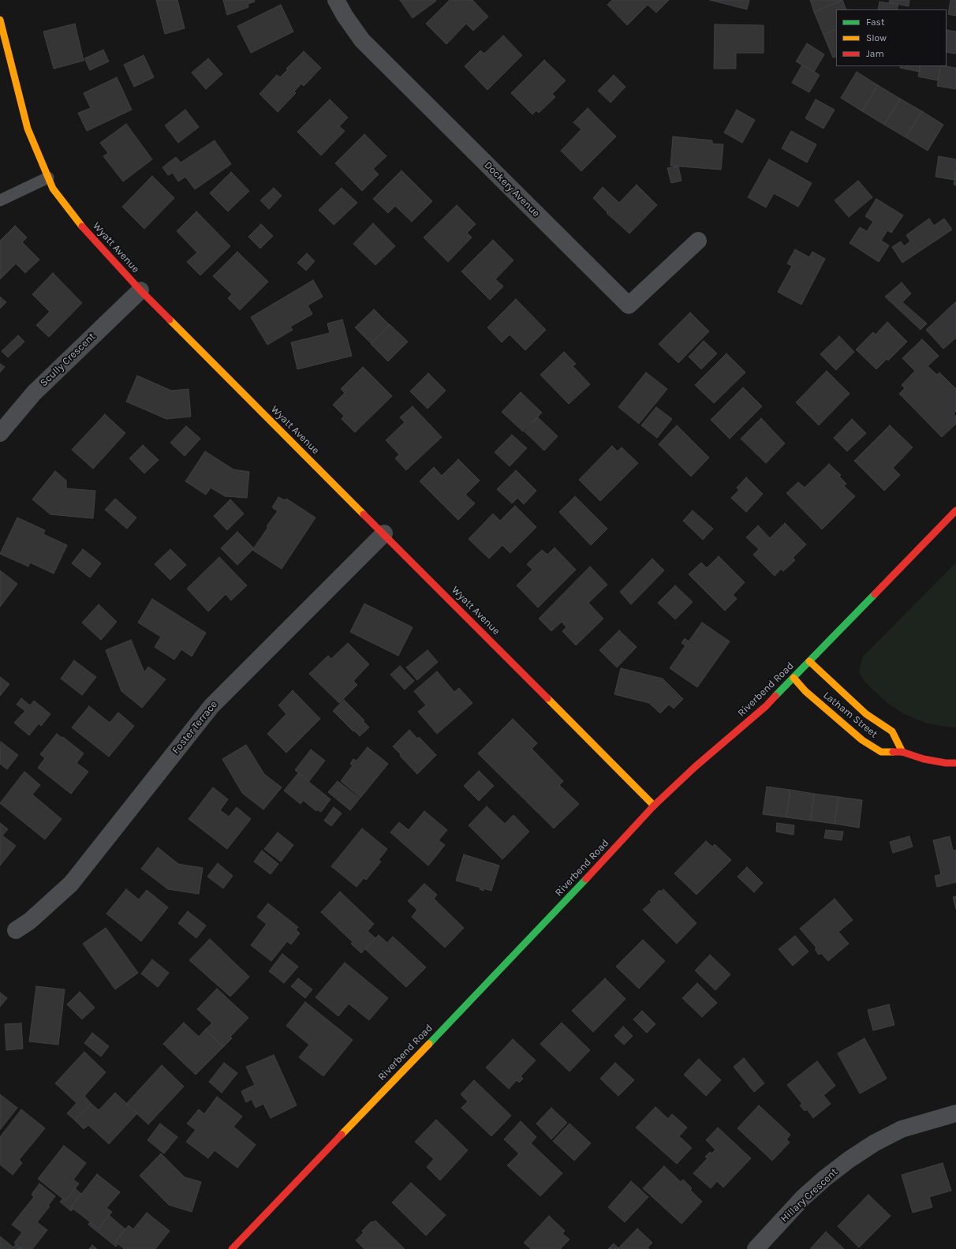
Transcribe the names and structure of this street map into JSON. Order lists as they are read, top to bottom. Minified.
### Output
{"streets":{"main road":["Wyatt Avenue","Riverbend Road","Latham Street"],"street":["Dockery Avenue","Scully Crescent","Foster Terrace","Hillary Crescent"]},"crossings":[["Wyatt Avenue","Scully Crescent"],["Wyatt Avenue","Riverbend Road"],["Wyatt Avenue","Foster Terrace"],["Riverbend Road","Latham Street"]],"legend":["Fast","Slow","Jam"]}
